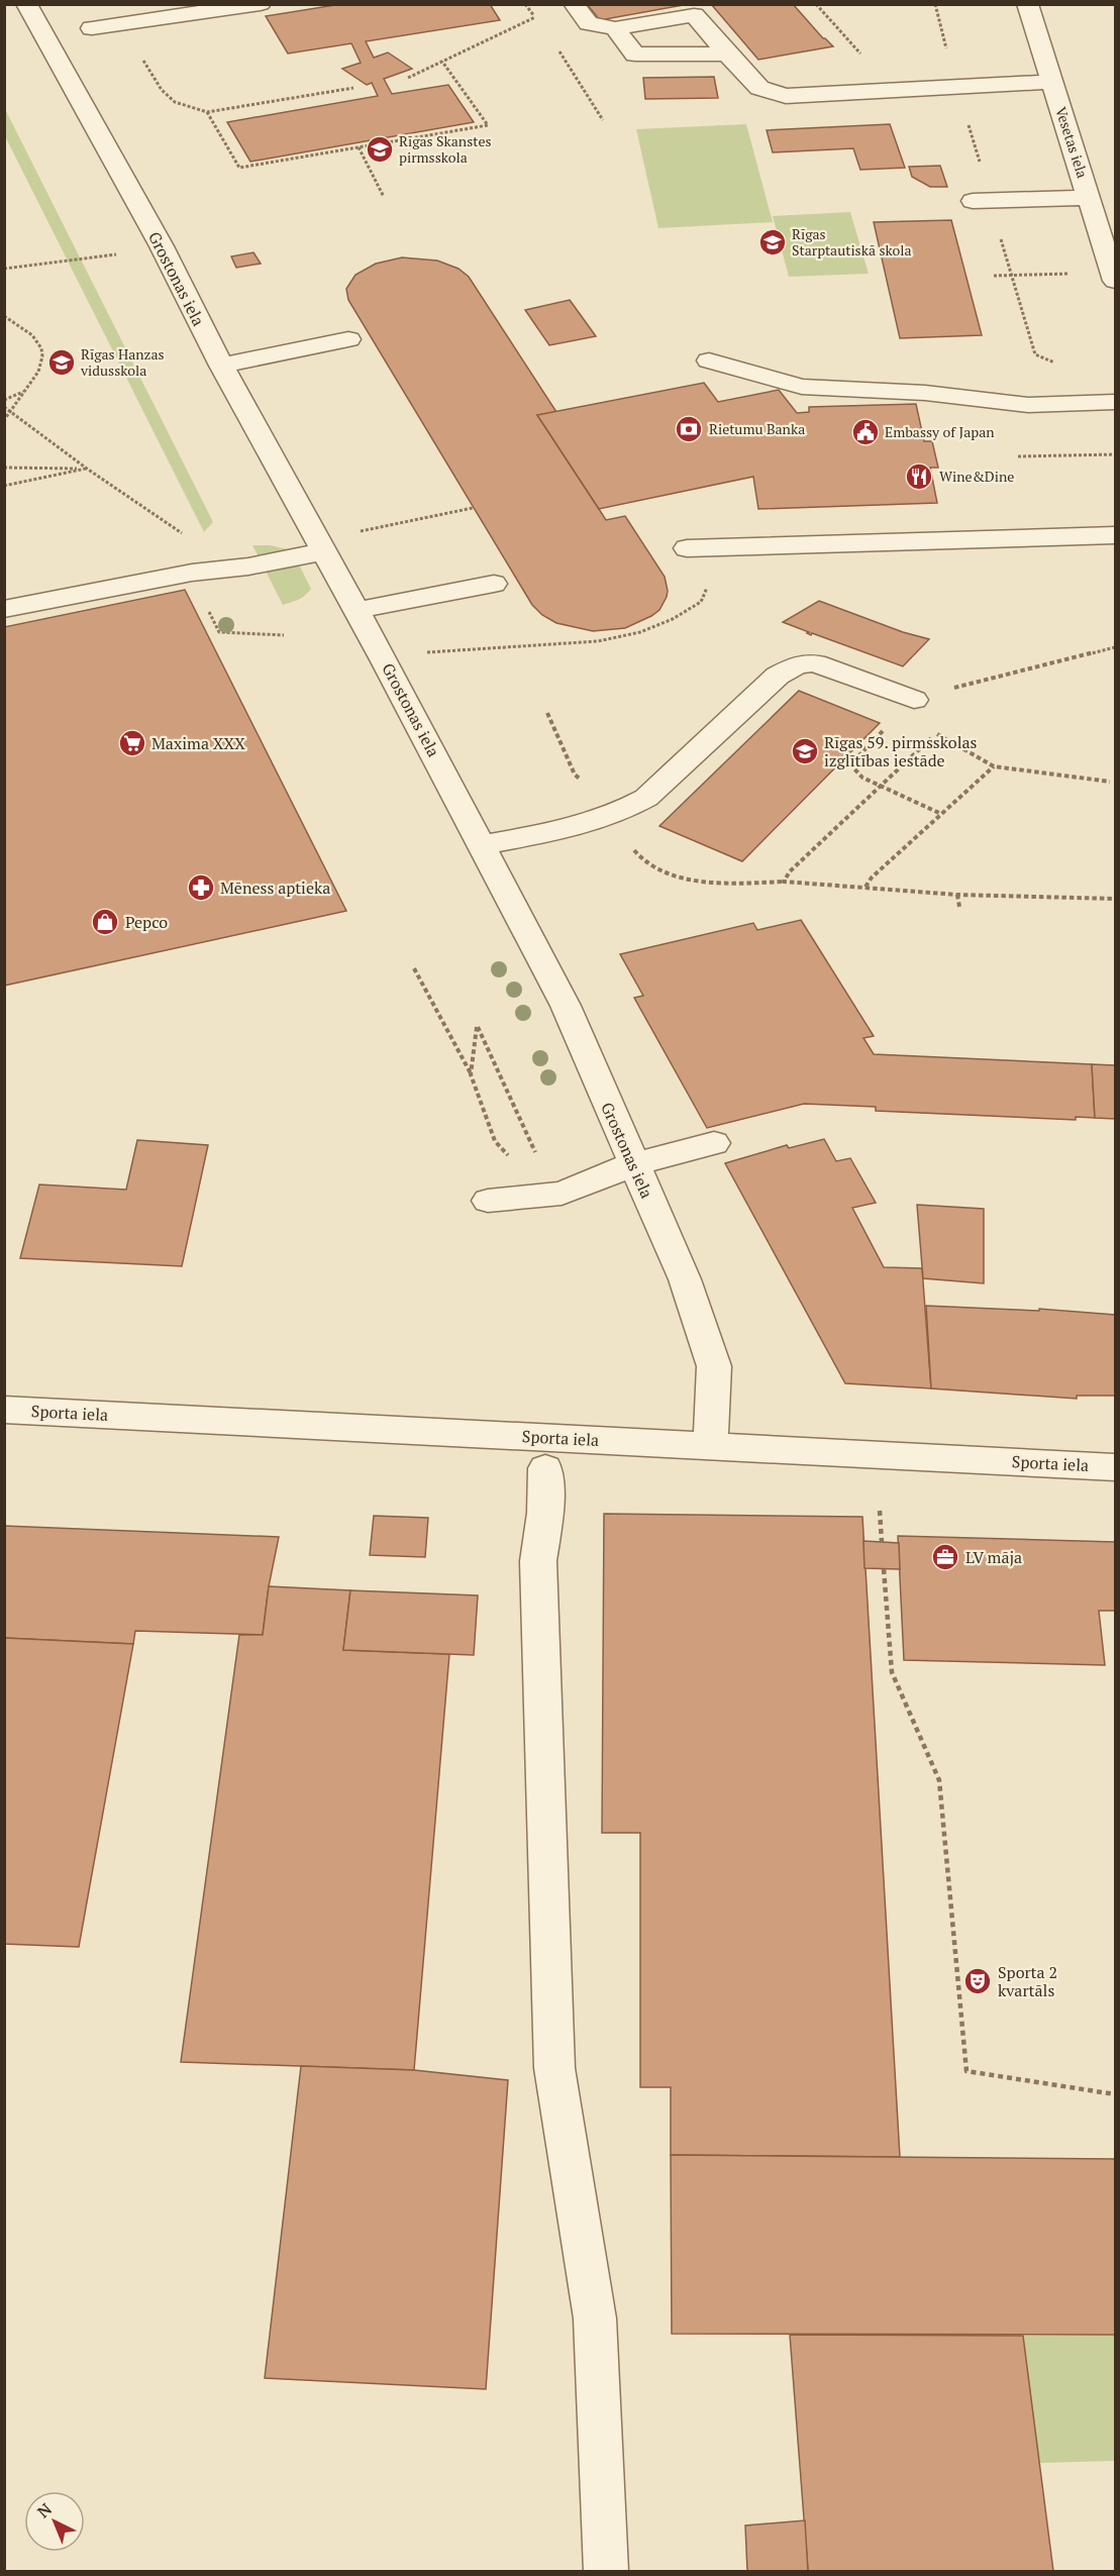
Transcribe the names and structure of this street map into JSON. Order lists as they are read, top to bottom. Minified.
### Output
{"streets":{"street":["Vesetas iela","Grostonas iela","Sporta iela"]},"crossings":[["Grostonas iela","Sporta iela"]],"places":{"school or university":["Rīgas Skanstes pirmsskola","Rīgas Starptautiskā skola","Rīgas Hanzas vidusskola","Rīgas 59. pirmsskolas izglītības iestāde"],"bank":["Rietumu Banka"],"public building":["Embassy of Japan"],"restaurant":["Wine&Dine"],"supermarket":["Maxima XXX"],"pharmacy":["Mēness aptieka"],"shop":["Pepco"],"office":["LV māja"],"theatre":["Sporta 2 kvartāls"]},"north":"top left"}
